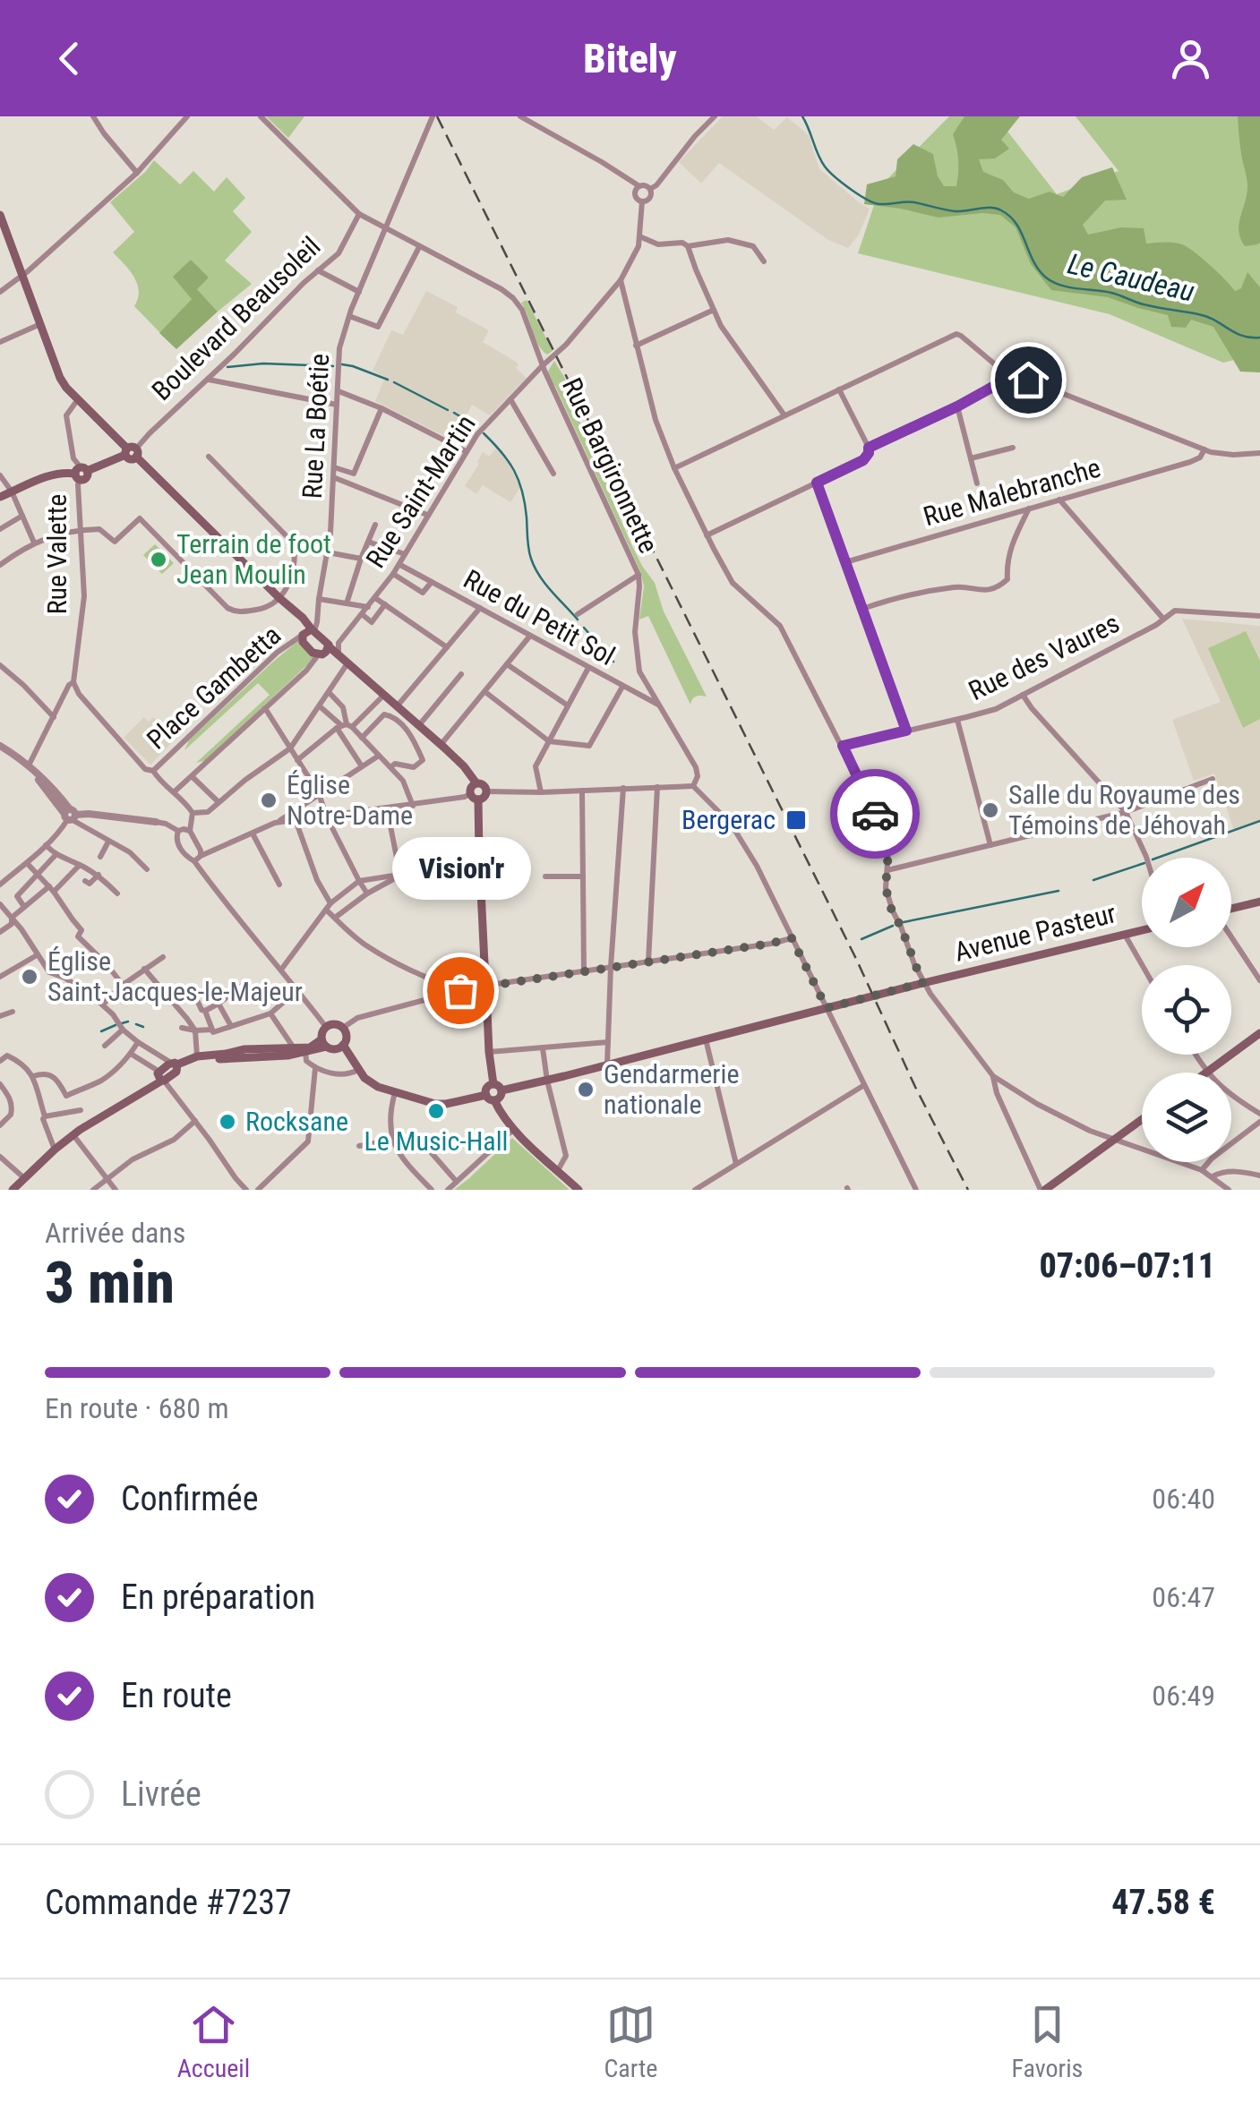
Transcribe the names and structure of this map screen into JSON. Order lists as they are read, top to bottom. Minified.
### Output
{"streets":{"main road":["Boulevard Beausoleil","Avenue Pasteur"],"street":["Rue La Boétie","Rue Bargironnette","Rue Saint-Martin","Rue Malebranche","Rue Valette","Rue du Petit Sol","Rue des Vaures","Place Gambetta"]},"crossings":[["Boulevard Beausoleil","Rue Bargironnette"],["Boulevard Beausoleil","Rue Valette"],["Rue La Boétie","Rue Bargironnette"],["Rue Bargironnette","Rue Saint-Martin"],["Rue Bargironnette","Rue du Petit Sol"],["Rue Saint-Martin","Rue du Petit Sol"],["Rue Saint-Martin","Place Gambetta"]],"water":["Le Caudeau"],"places":{"other":["Terrain de foot Jean Moulin","Église Notre-Dame","Salle du Royaume des Témoins de Jéhovah","Église Saint-Jacques-le-Majeur","Vision'r","Gendarmerie nationale","Le Music-Hall","Rocksane"],"transit":["Bergerac"]},"north":"top right","page":{"header":"Bitely","bubble":"Vision'r","heading":["3 min","Arrivée dans","07:06–07:11"],"panel":["Commande #7237","47.58 €"],"bar":"En route · 680 m","list":[["Confirmée","06:40"],["En préparation","06:47"],["En route","06:49"],"Livrée"],"tabs":["Accueil","Carte","Favoris"]}}
